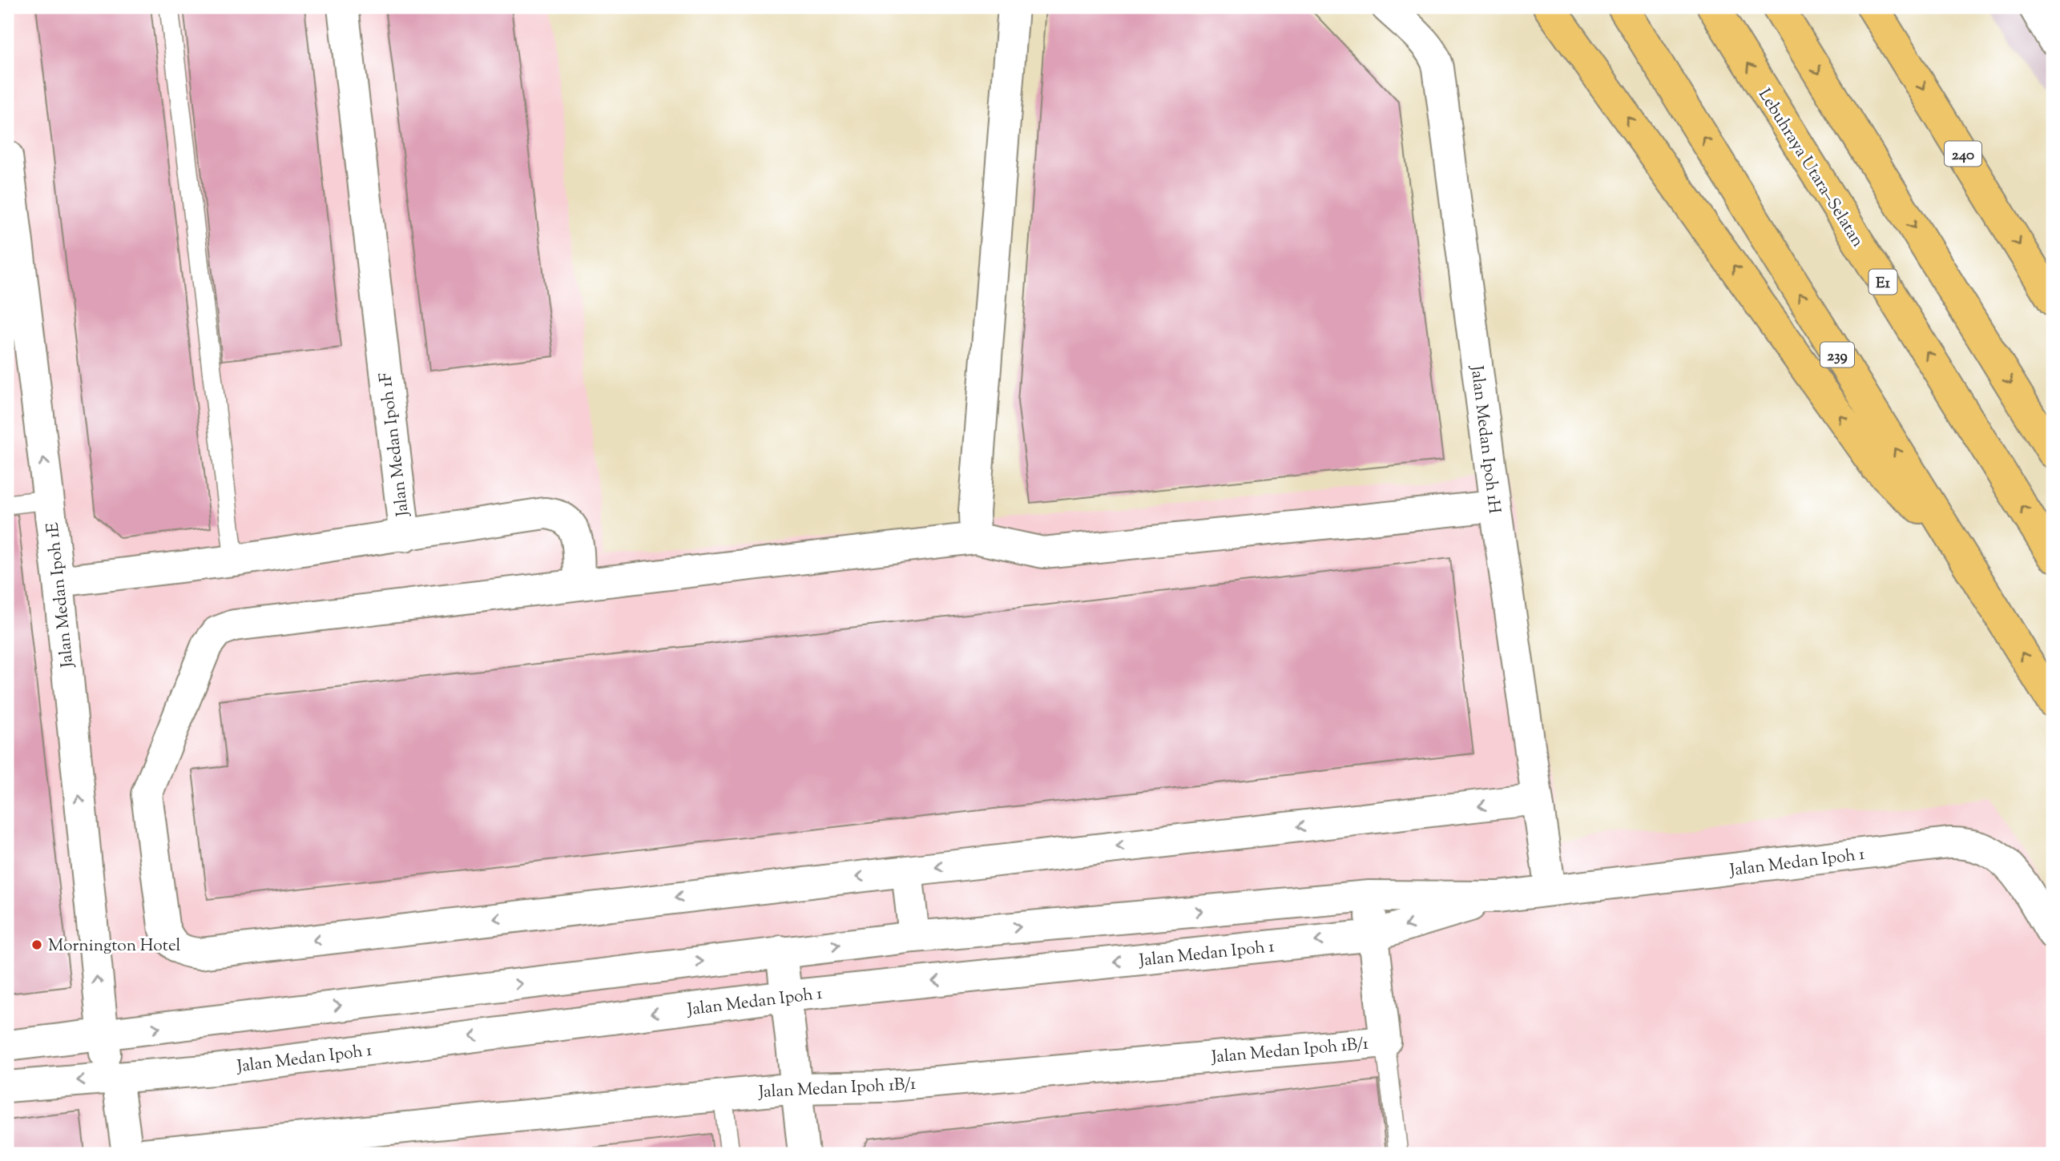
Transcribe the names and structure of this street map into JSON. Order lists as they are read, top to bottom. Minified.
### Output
{"streets":{"main road":["240","Lebuhraya Utara–Selatan","E1","239"],"street":["Jalan Medan Ipoh 1H","Jalan Medan Ipoh 1F","Jalan Medan Ipoh 1E","Jalan Medan Ipoh 1","Jalan Medan Ipoh 1B/1"]},"crossings":[["Jalan Medan Ipoh 1H","Jalan Medan Ipoh 1"],["Jalan Medan Ipoh 1F","Jalan Medan Ipoh 1E"],["Jalan Medan Ipoh 1E","Jalan Medan Ipoh 1"],["Jalan Medan Ipoh 1","Jalan Medan Ipoh 1B/1"]],"one_way":["Jalan Medan Ipoh 1E"],"places":["Mornington Hotel"]}
